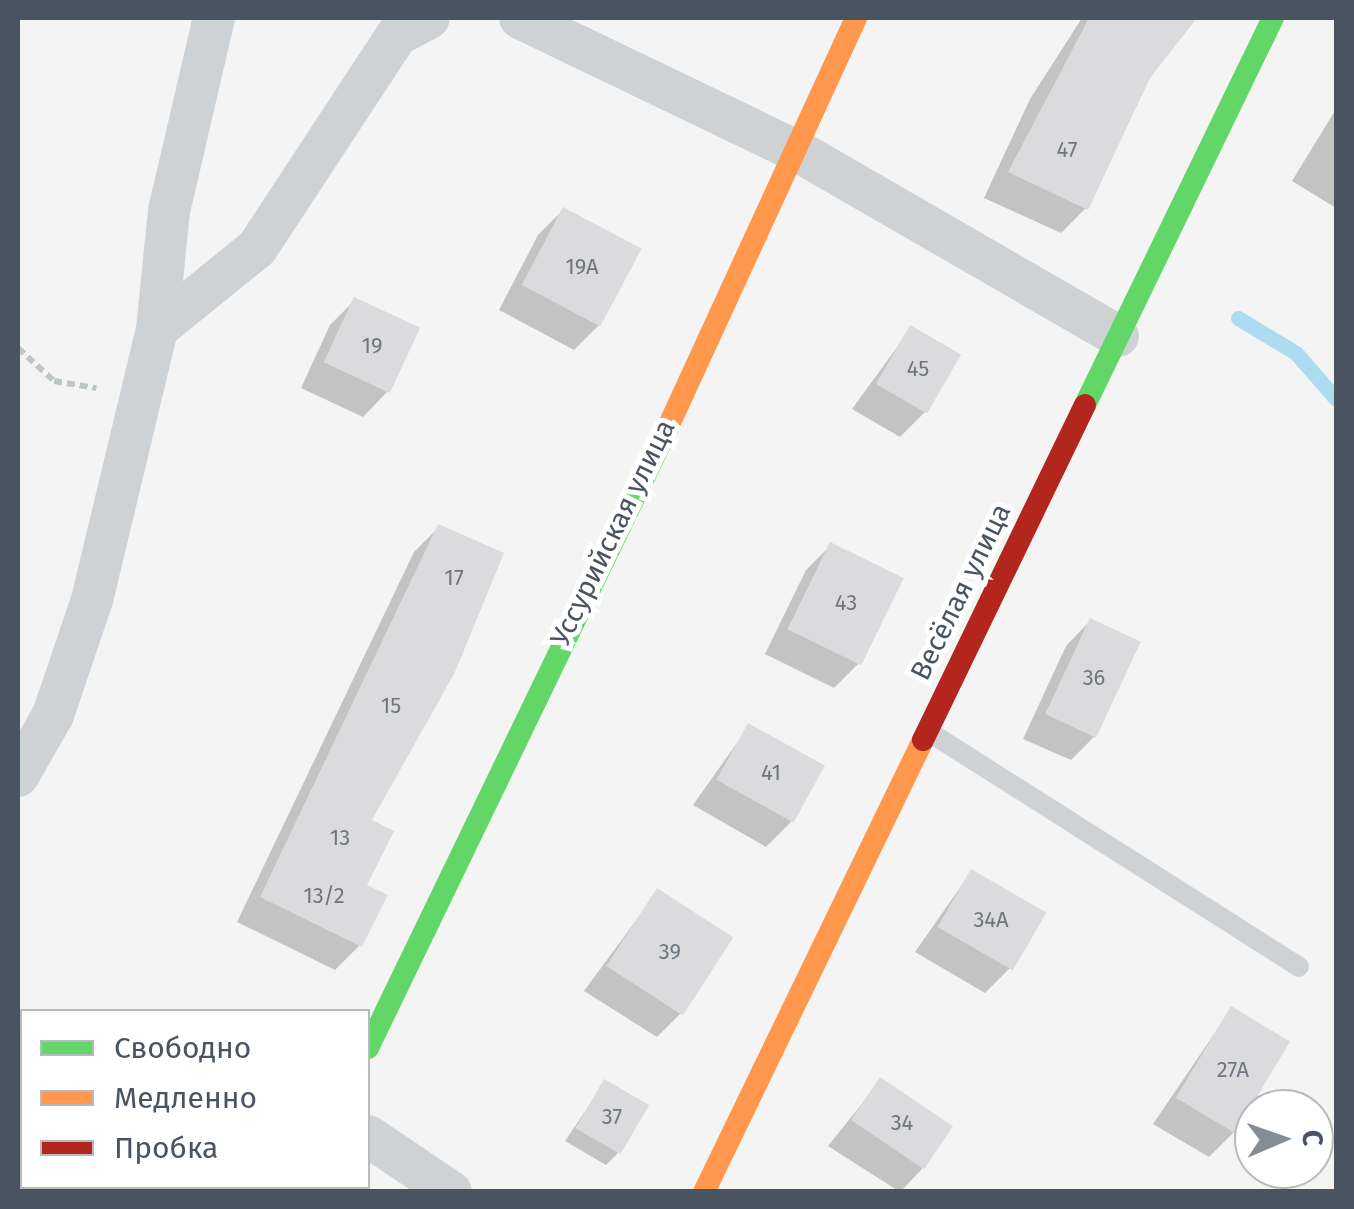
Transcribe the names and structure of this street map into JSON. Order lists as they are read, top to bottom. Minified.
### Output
{"streets":{"street":["Уссурийская улица","Весёлая улица"]},"house_numbers":["47","19А","19","45","17","43","36","15","41","13","13/2","34А","39","27А","37","34"],"legend":["Свободно","Медленно","Пробка"],"north":"right"}
